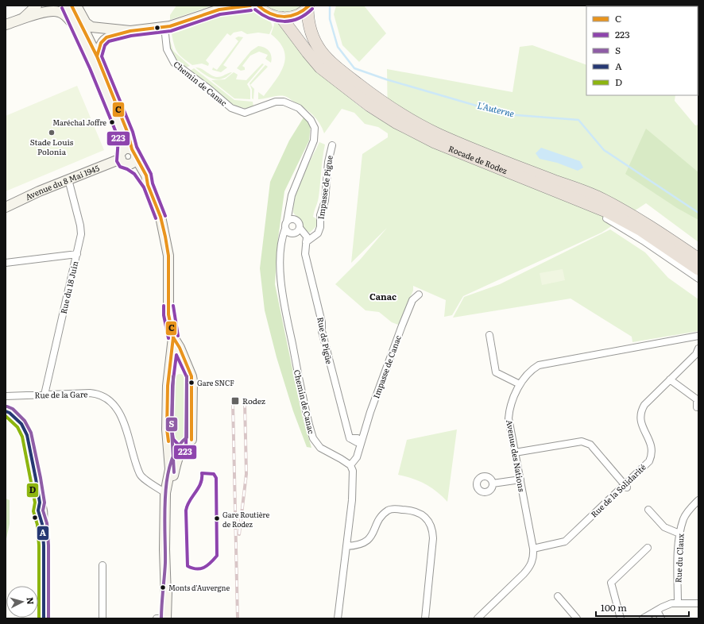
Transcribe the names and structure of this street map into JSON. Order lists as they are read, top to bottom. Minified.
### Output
{"streets":{"highway":["Rocade de Rodez"],"main road":["Avenue du 8 Mai 1945"],"street":["Chemin de Canac","Impasse de Pigue","Rue du 18 Juin","Rue de Pigüe","Impasse de Canac","Rue de la Gare","Avenue des Nations","Rue de la Solidarité","Rue du Claux"]},"crossings":[["Avenue du 8 Mai 1945","Rue du 18 Juin"],["Impasse de Pigue","Rue de Pigüe"],["Rue du 18 Juin","Rue de la Gare"],["Rue de Pigüe","Impasse de Canac"],["Avenue des Nations","Rue de la Solidarité"]],"districts":["Canac"],"water":["L'Auterne"],"places":{"other":["Maréchal Joffre","Stade Louis Polonia","Gare SNCF","Gare Routière de Rodez","Monts d'Auvergne"],"transit":["Rodez"]},"lines":["transit line C","transit line 223","transit line S","transit line A","transit line D"],"legend":["C","223","S","A","D"],"scale_bar":"100 m","north":"right"}
